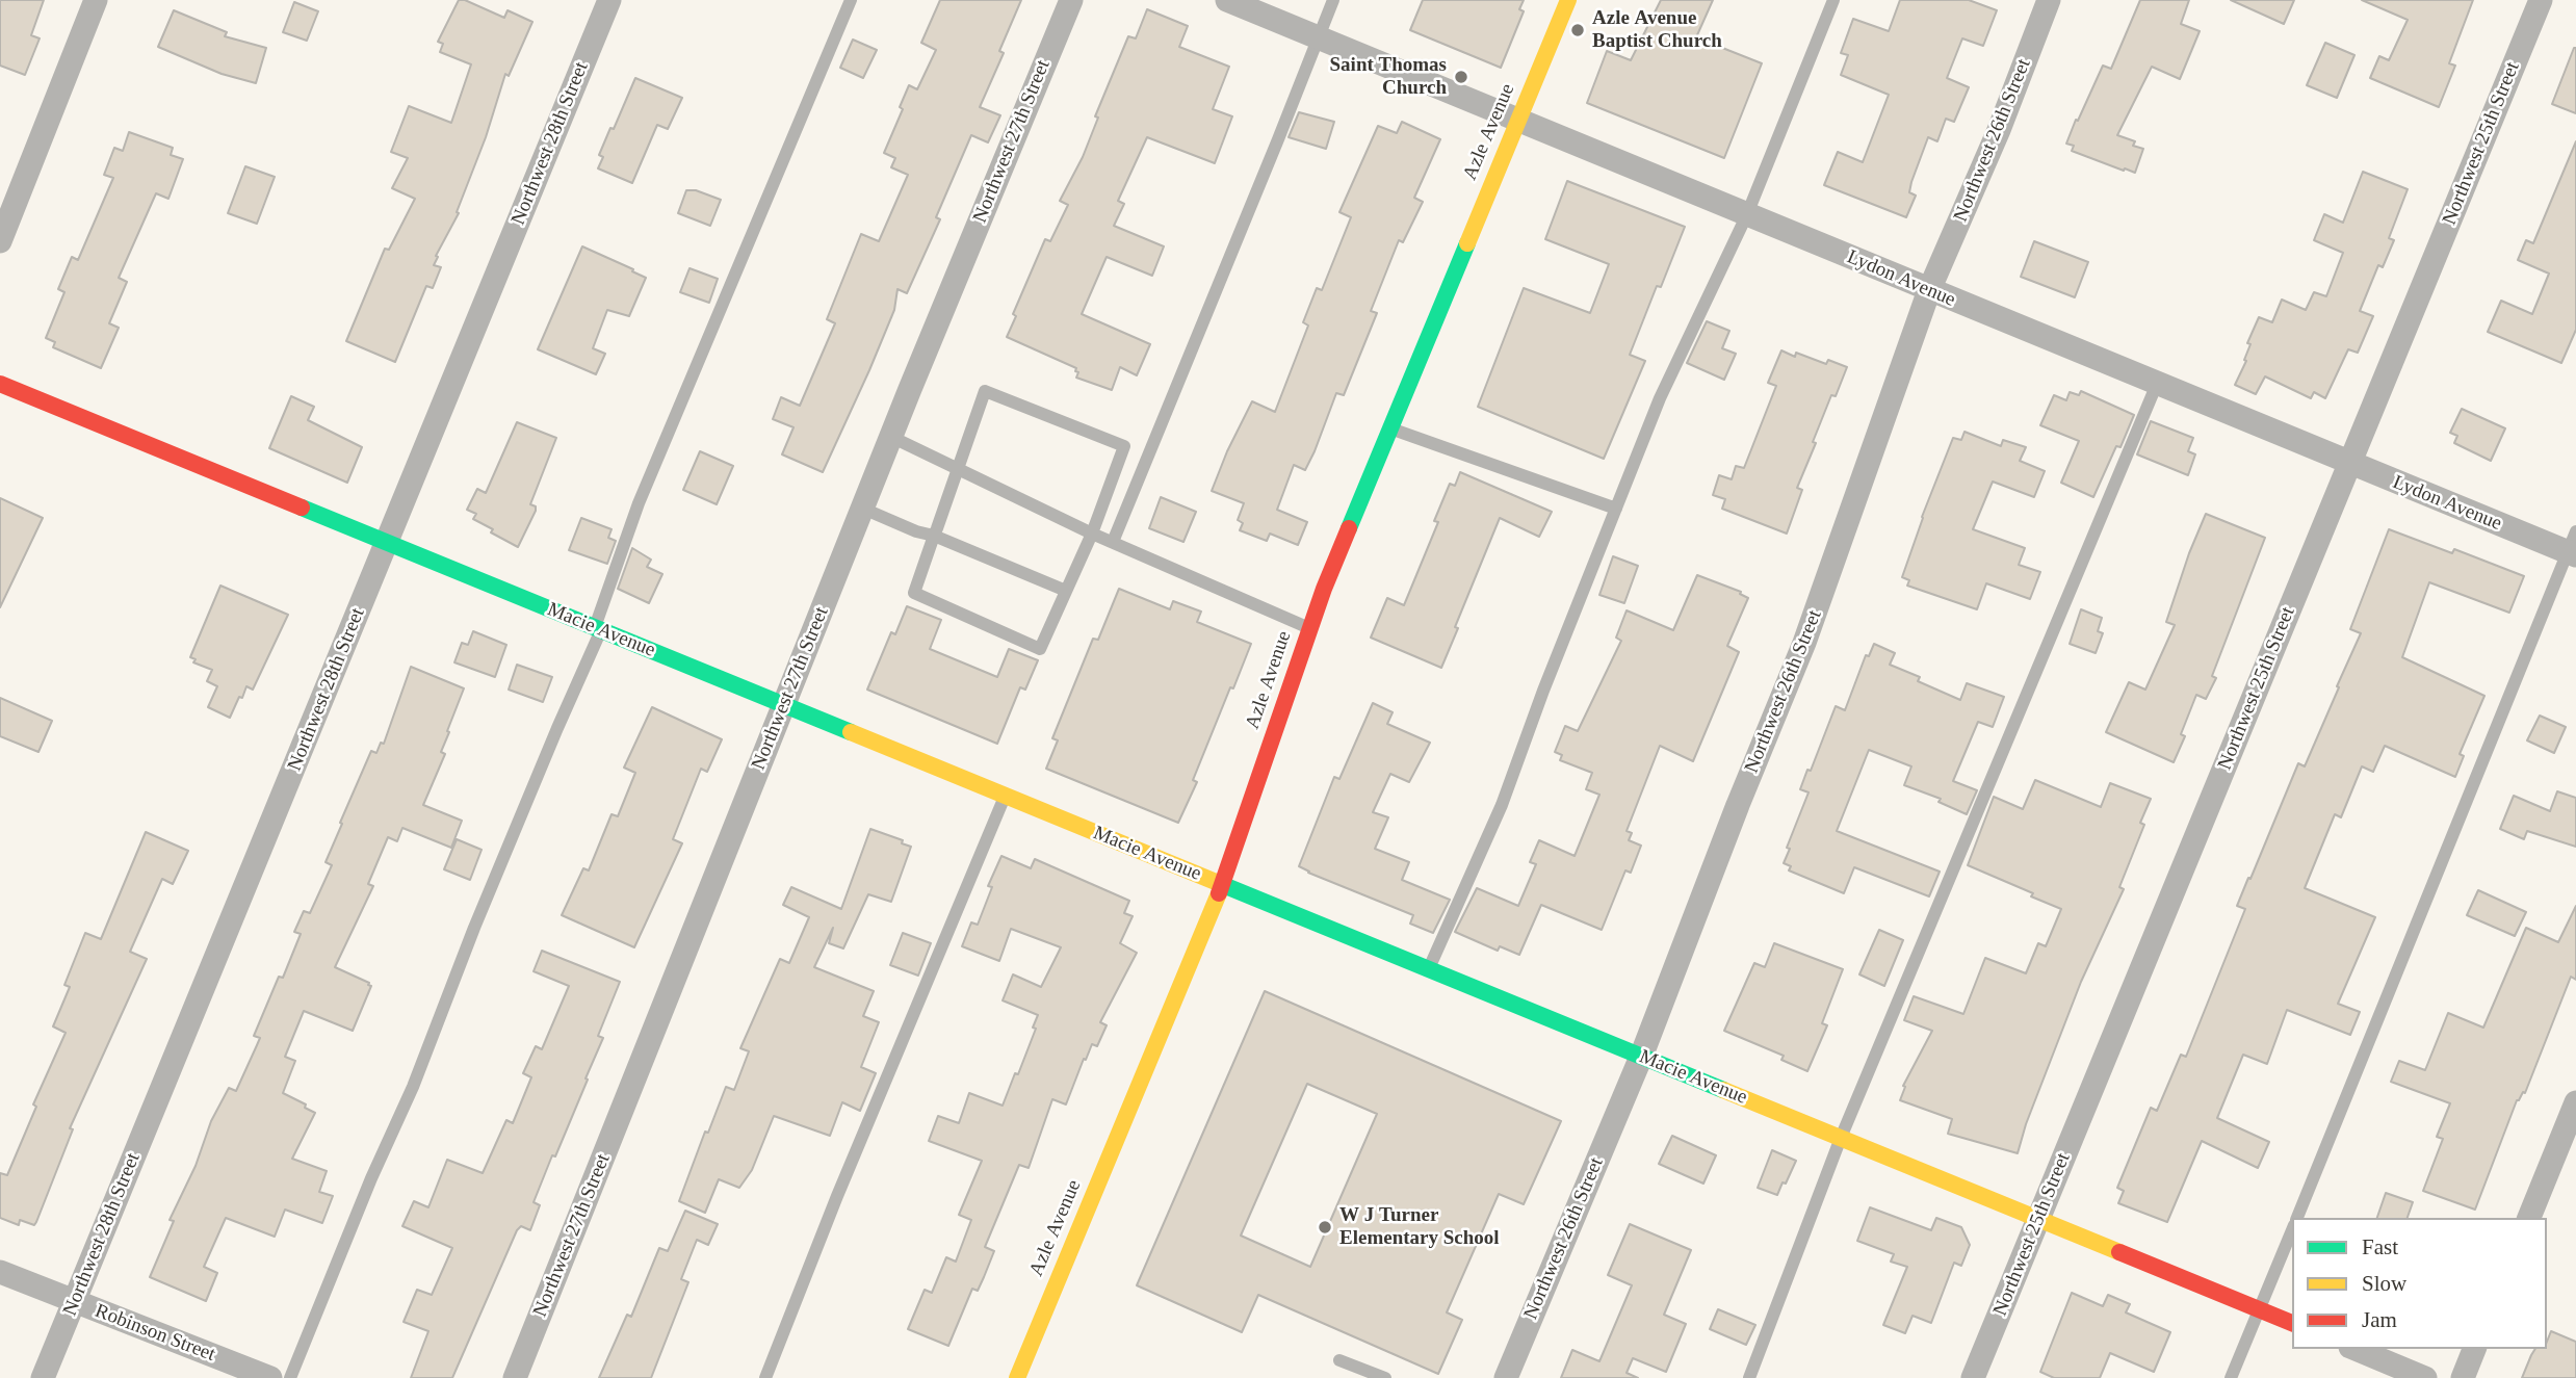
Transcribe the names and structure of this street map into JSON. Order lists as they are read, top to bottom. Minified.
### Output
{"streets":{"street":["Azle Avenue","Northwest 26th Street","Northwest 27th Street","Northwest 28th Street","Northwest 25th Street","Lydon Avenue","Macie Avenue","Robinson Street"]},"crossings":[["Azle Avenue","Lydon Avenue"],["Azle Avenue","Macie Avenue"],["Northwest 26th Street","Lydon Avenue"],["Northwest 26th Street","Macie Avenue"],["Northwest 27th Street","Macie Avenue"],["Northwest 28th Street","Macie Avenue"],["Northwest 28th Street","Robinson Street"],["Northwest 25th Street","Lydon Avenue"],["Northwest 25th Street","Macie Avenue"]],"places":["Azle Avenue Baptist Church","Saint Thomas Church","W J Turner Elementary School"],"legend":["Fast","Slow","Jam"]}
